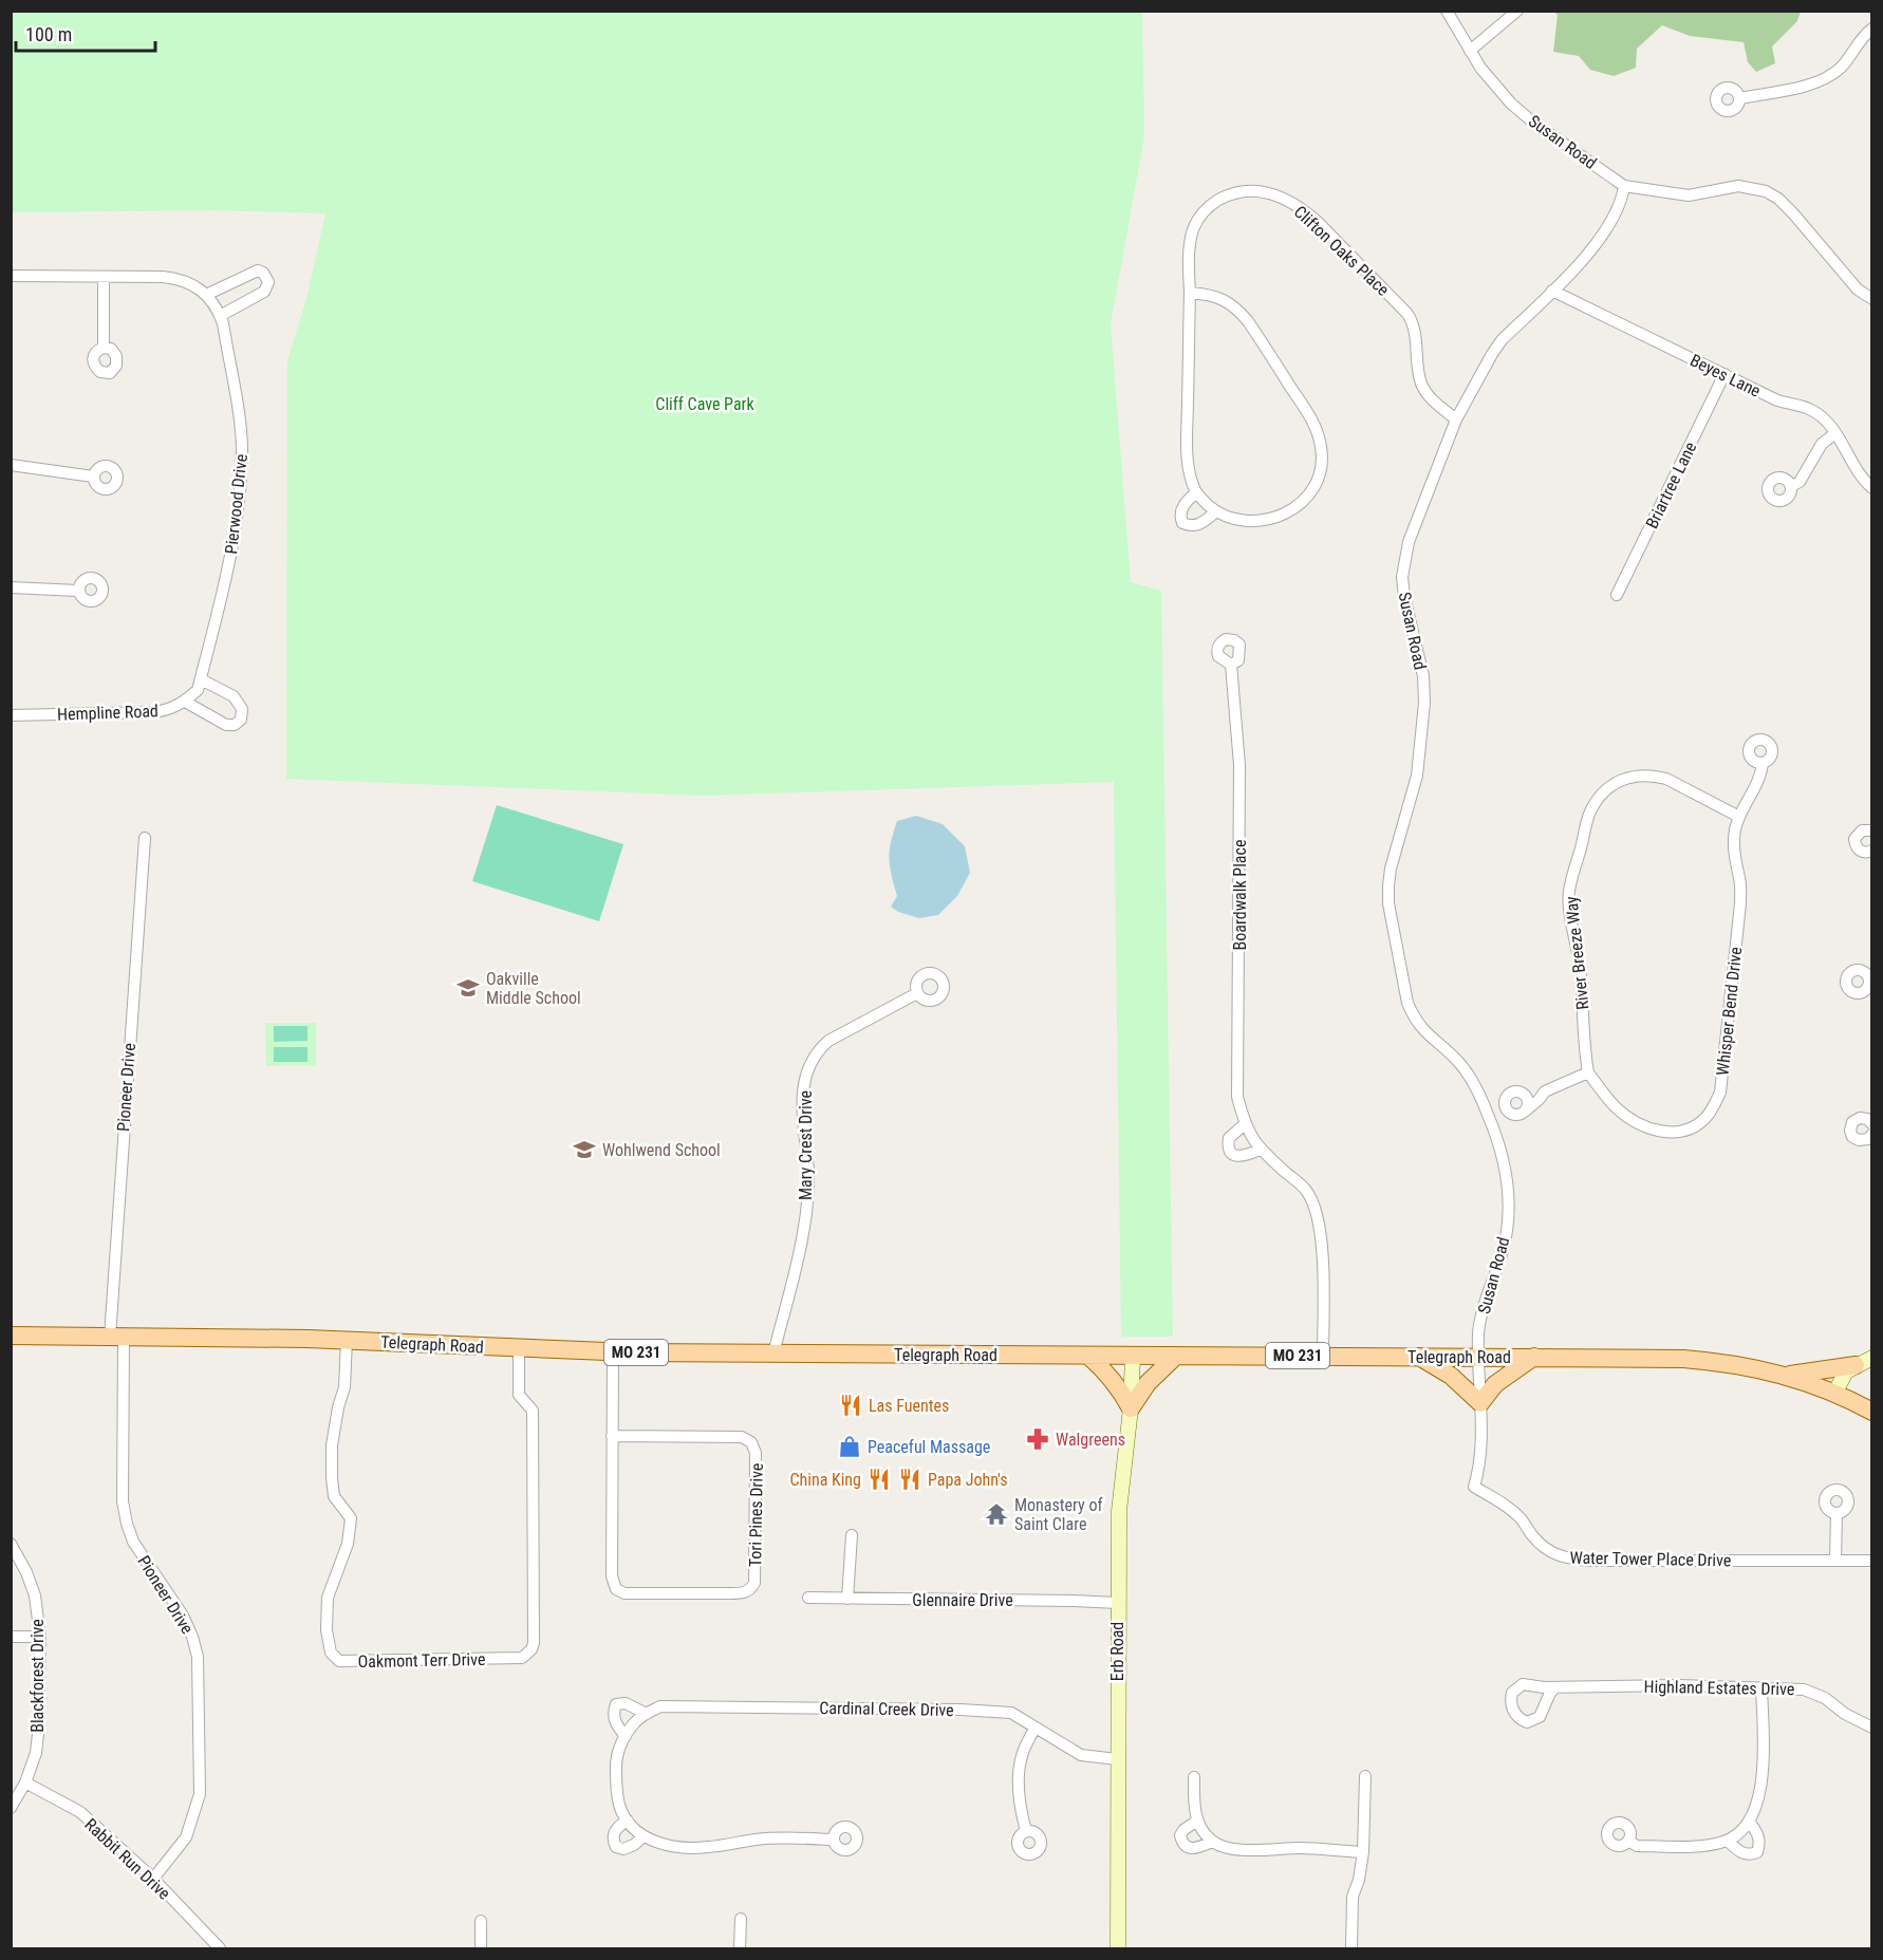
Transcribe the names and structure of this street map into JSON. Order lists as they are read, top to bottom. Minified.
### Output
{"streets":{"main road":["Telegraph Road","MO 231"],"street":["Susan Road","Clifton Oaks Place","Beyes Lane","Briartree Lane","Pierwood Drive","Hempline Road","Boardwalk Place","River Breeze Way","Whisper Bend Drive","Pioneer Drive","Mary Crest Drive","Tori Pines Drive","Water Tower Place Drive","Glennaire Drive","Erb Road","Oakmont Terr Drive","Blackforest Drive","Highland Estates Drive","Cardinal Creek Drive","Rabbit Run Drive"]},"crossings":[["Susan Road","Clifton Oaks Place"],["Susan Road","Beyes Lane"],["Susan Road","Telegraph Road"],["Susan Road","Water Tower Place Drive"],["Beyes Lane","Briartree Lane"],["Pierwood Drive","Hempline Road"],["Boardwalk Place","Telegraph Road"],["River Breeze Way","Whisper Bend Drive"],["Pioneer Drive","Telegraph Road"],["Pioneer Drive","Rabbit Run Drive"],["Mary Crest Drive","Telegraph Road"],["Telegraph Road","Tori Pines Drive"],["Telegraph Road","Water Tower Place Drive"],["Telegraph Road","Erb Road"],["Telegraph Road","Oakmont Terr Drive"],["Glennaire Drive","Erb Road"],["Erb Road","Cardinal Creek Drive"],["Blackforest Drive","Rabbit Run Drive"]],"parks":["Cliff Cave Park"],"places":{"school or university":["Oakville Middle School","Wohlwend School"],"restaurant":["Las Fuentes","China King","Papa John's"],"pharmacy":["Walgreens"],"shop":["Peaceful Massage"],"temple":["Monastery of Saint Clare"]},"scale_bar":"100 m"}
